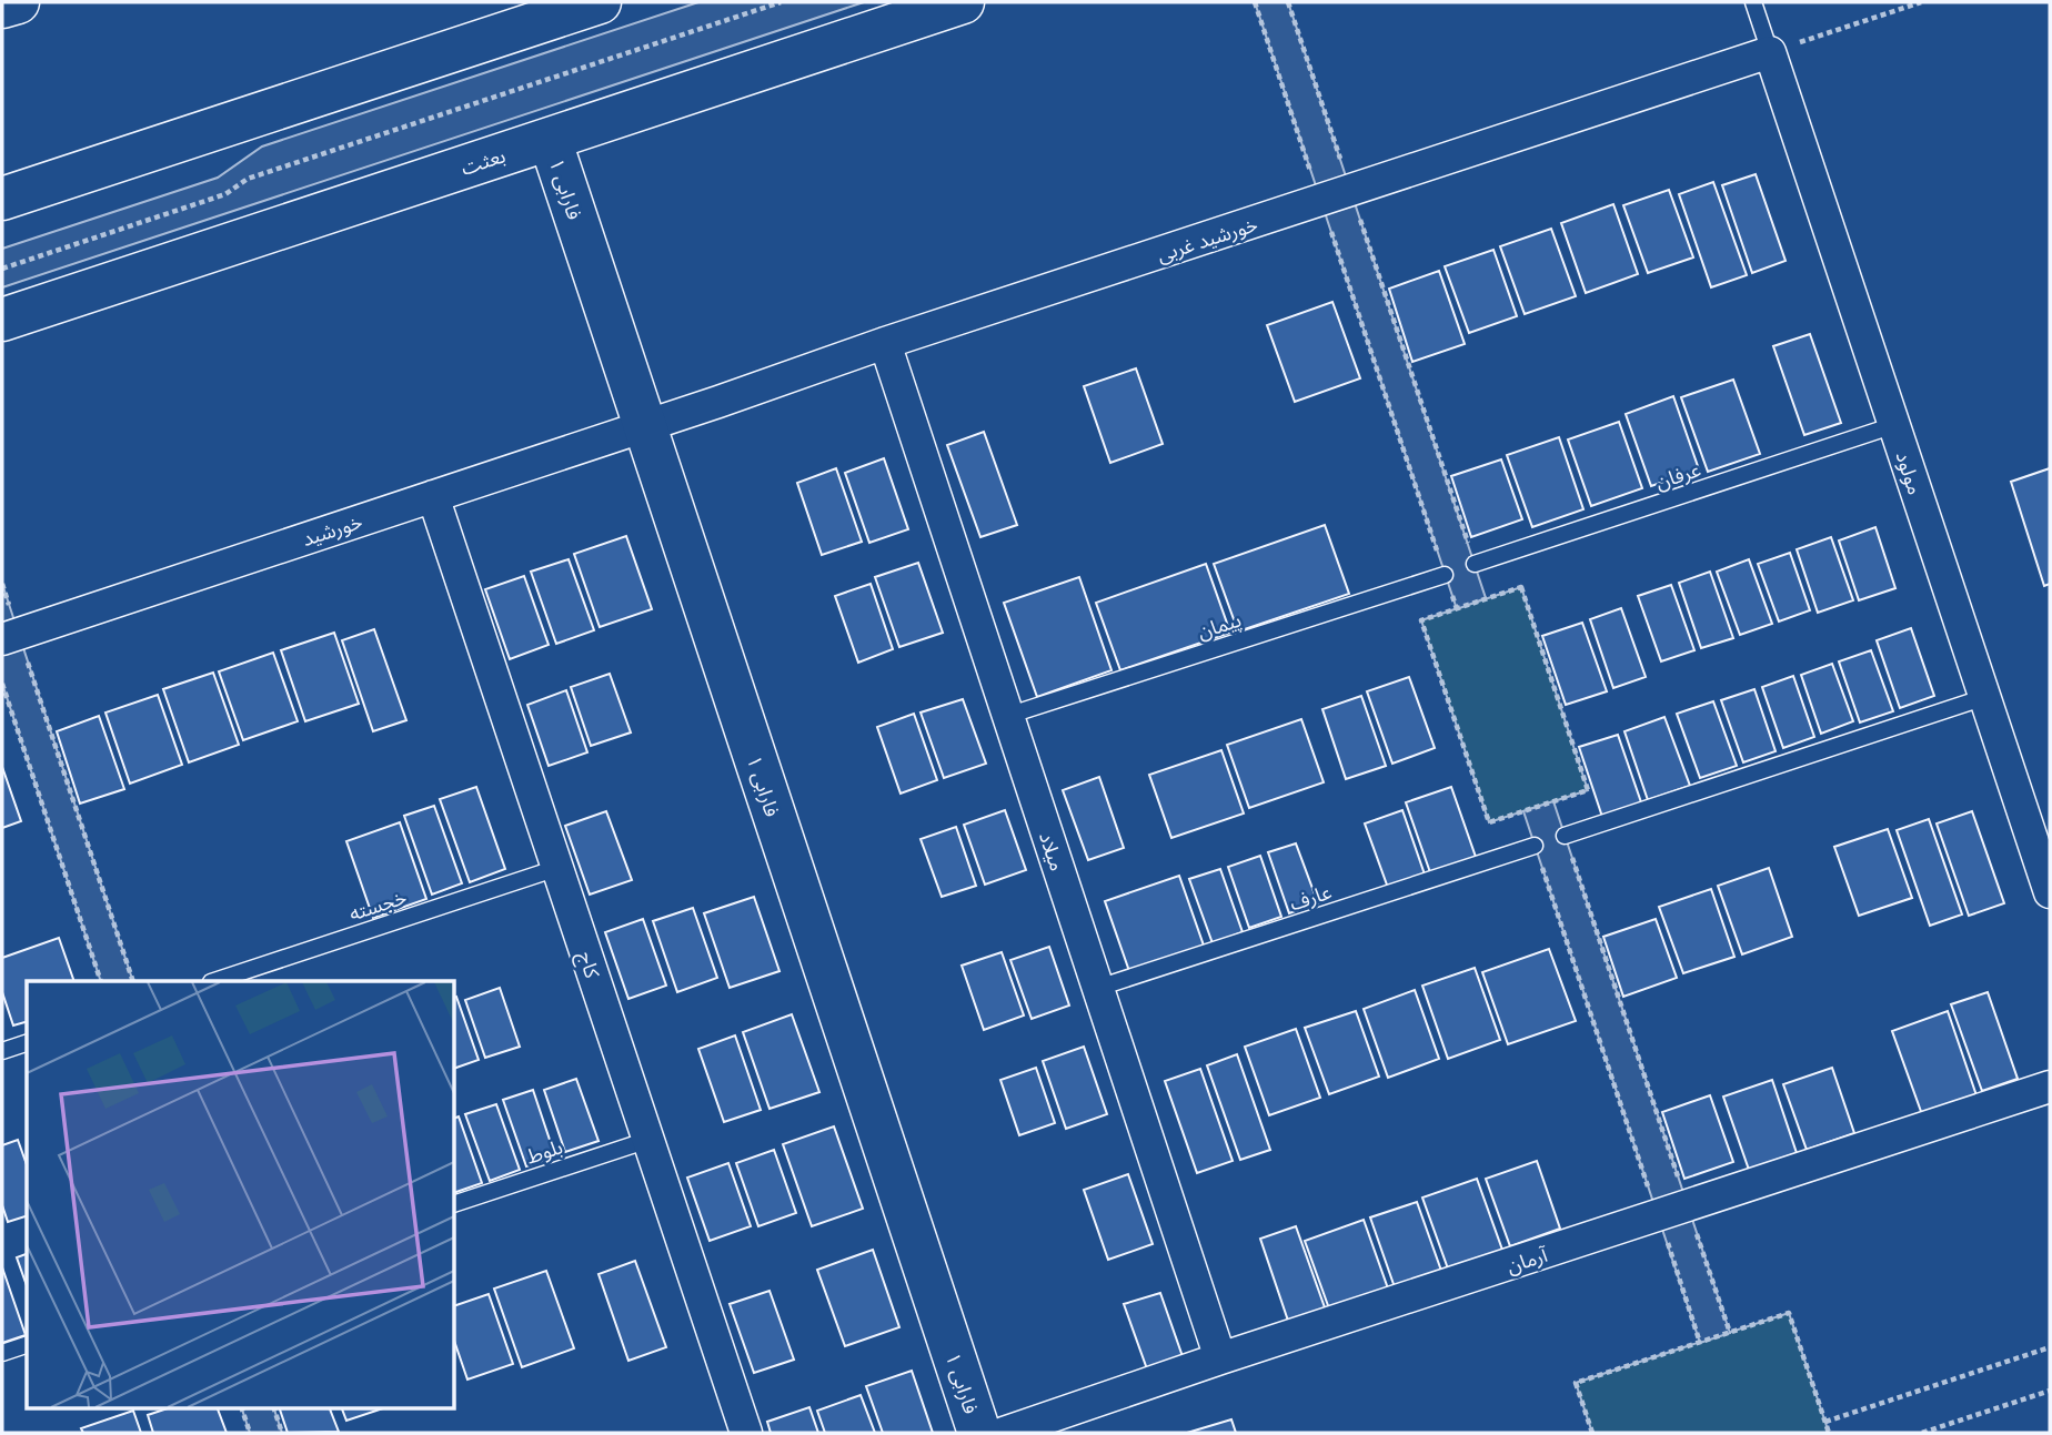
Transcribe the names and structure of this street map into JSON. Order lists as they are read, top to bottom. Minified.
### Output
{"streets":{"main road":["بعثت","فارابی ۱"],"street":["خورشید غربی","مولود","خورشید","میلاد","کاج","آرمان"],"lane":["عرفان","پیمان","عارف","خجسته","بلوط"]},"crossings":[["بعثت","فارابی ۱"],["فارابی ۱","خورشید غربی"],["فارابی ۱","خورشید"],["خورشید غربی","مولود"],["خورشید غربی","خورشید"],["خورشید غربی","میلاد"],["مولود","عرفان"],["خورشید","کاج"],["پیمان","میلاد"],["میلاد","عارف"],["میلاد","آرمان"],["خجسته","کاج"],["کاج","بلوط"]]}
